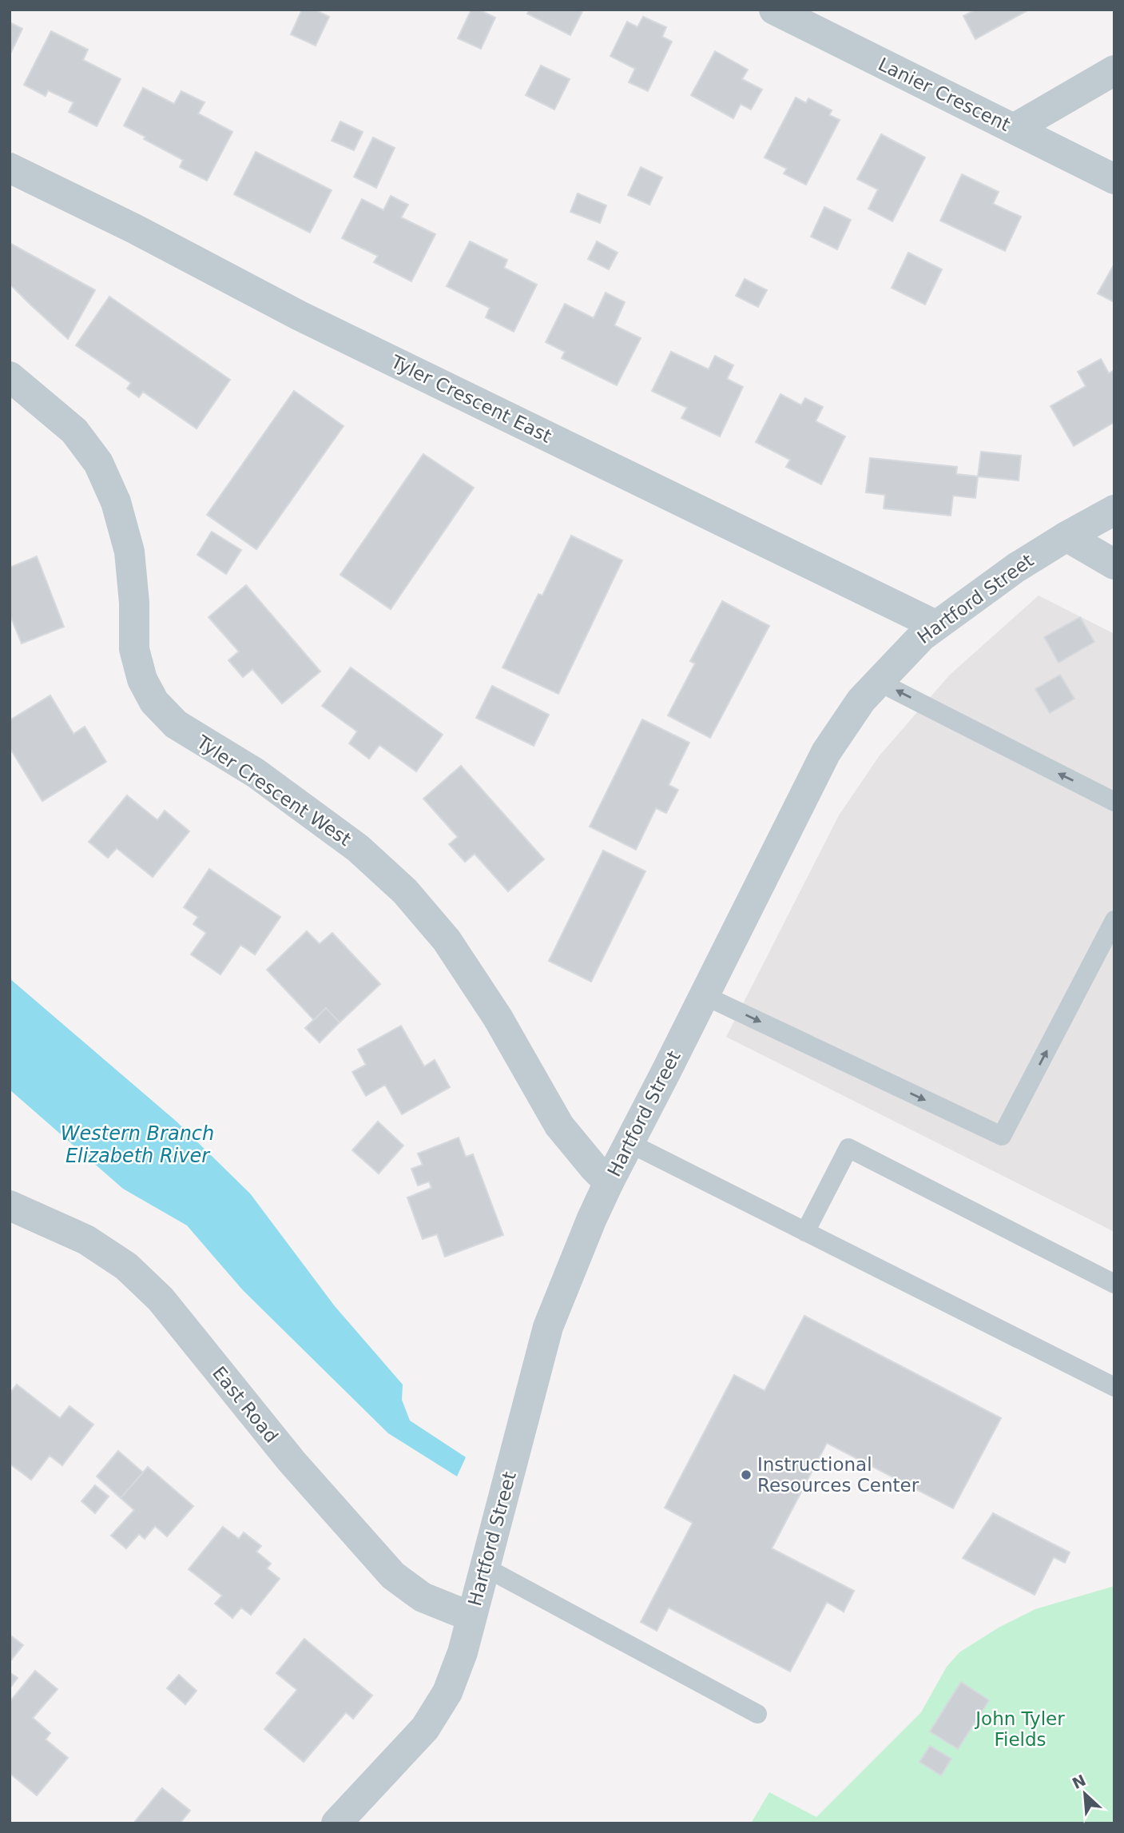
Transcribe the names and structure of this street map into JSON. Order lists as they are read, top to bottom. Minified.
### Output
{"streets":{"street":["Lanier Crescent","Tyler Crescent East","Hartford Street","Tyler Crescent West","East Road"]},"crossings":[["Tyler Crescent East","Hartford Street"],["Hartford Street","Tyler Crescent West"],["Hartford Street","East Road"]],"water":["Western Branch Elizabeth River"],"parks":["John Tyler Fields"],"places":["Instructional Resources Center"],"north":"top left"}
